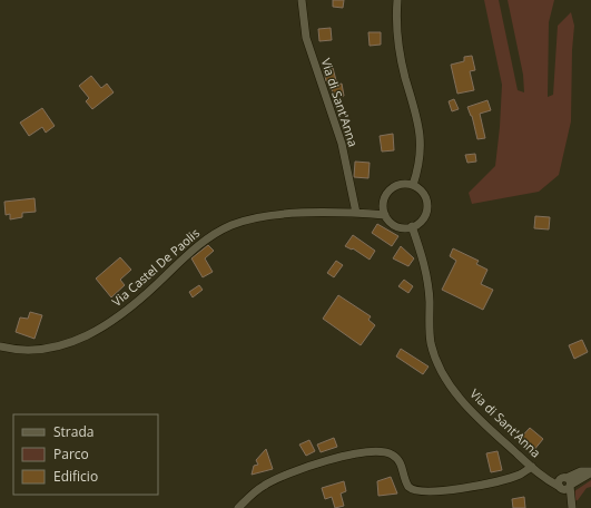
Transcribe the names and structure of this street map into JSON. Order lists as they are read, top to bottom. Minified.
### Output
{"streets":{"street":["Via di Sant'Anna","Via Castel De Paolis"]},"crossings":[["Via di Sant'Anna","Via Castel De Paolis"]],"legend":["Strada","Parco","Edificio"]}
